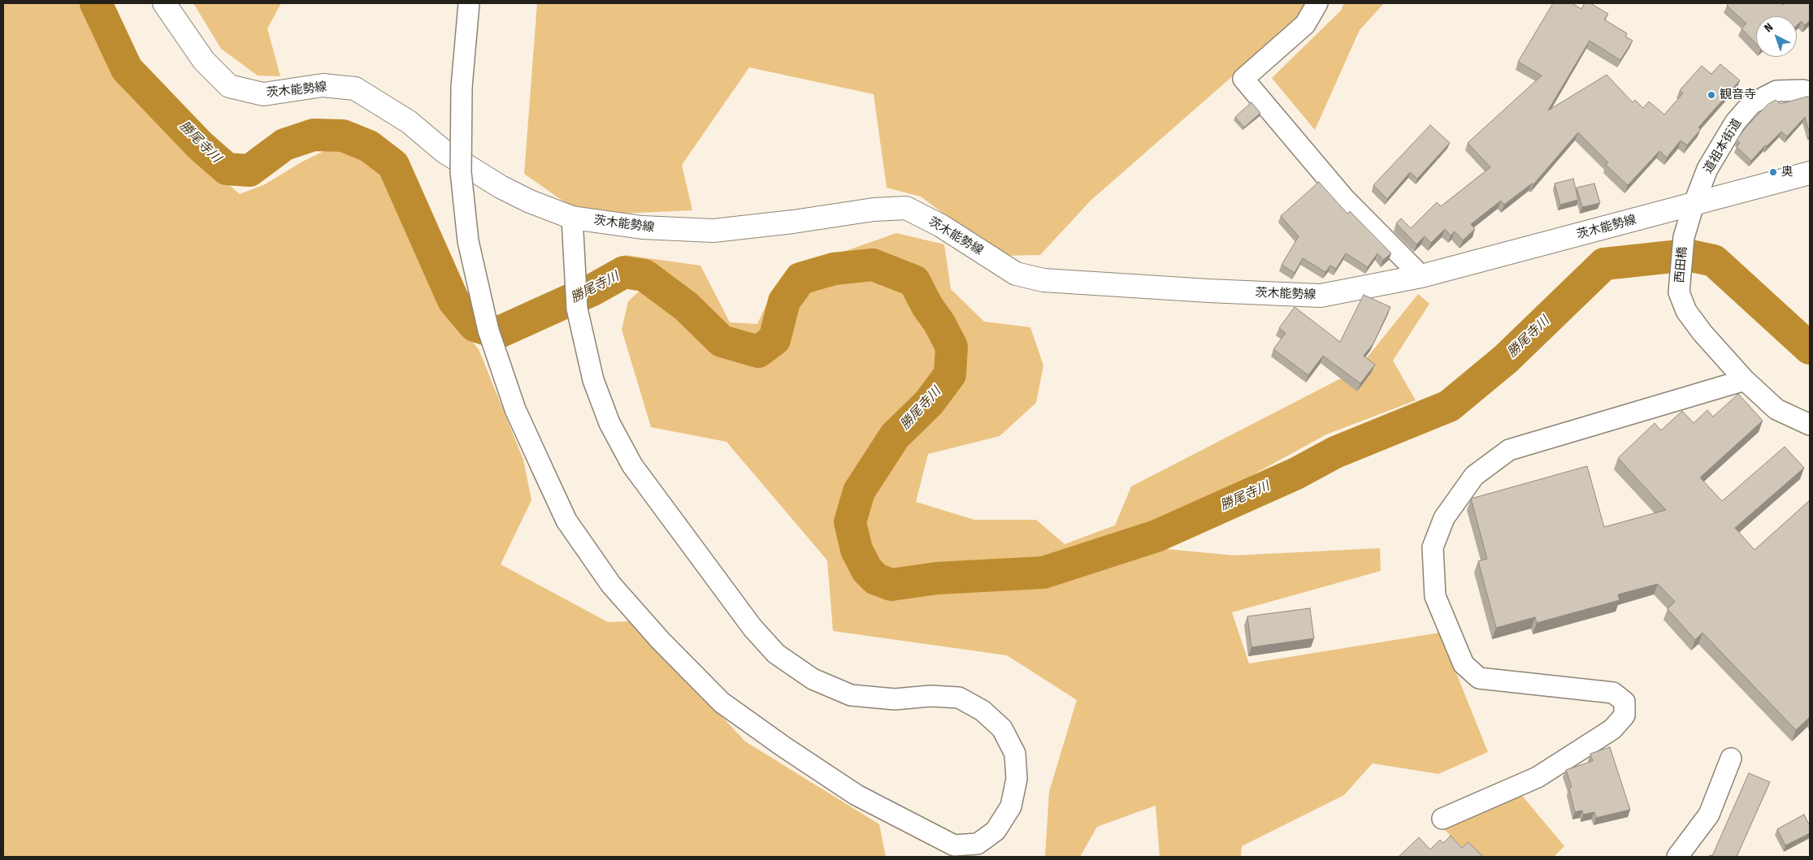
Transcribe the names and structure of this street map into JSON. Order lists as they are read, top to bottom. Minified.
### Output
{"streets":{"main road":["茨木能勢線"],"street":["道祖本街道","西田橋"]},"crossings":[["茨木能勢線","道祖本街道"],["道祖本街道","西田橋"]],"water":["勝尾寺川"],"places":["観音寺","奥"],"north":"top left"}
